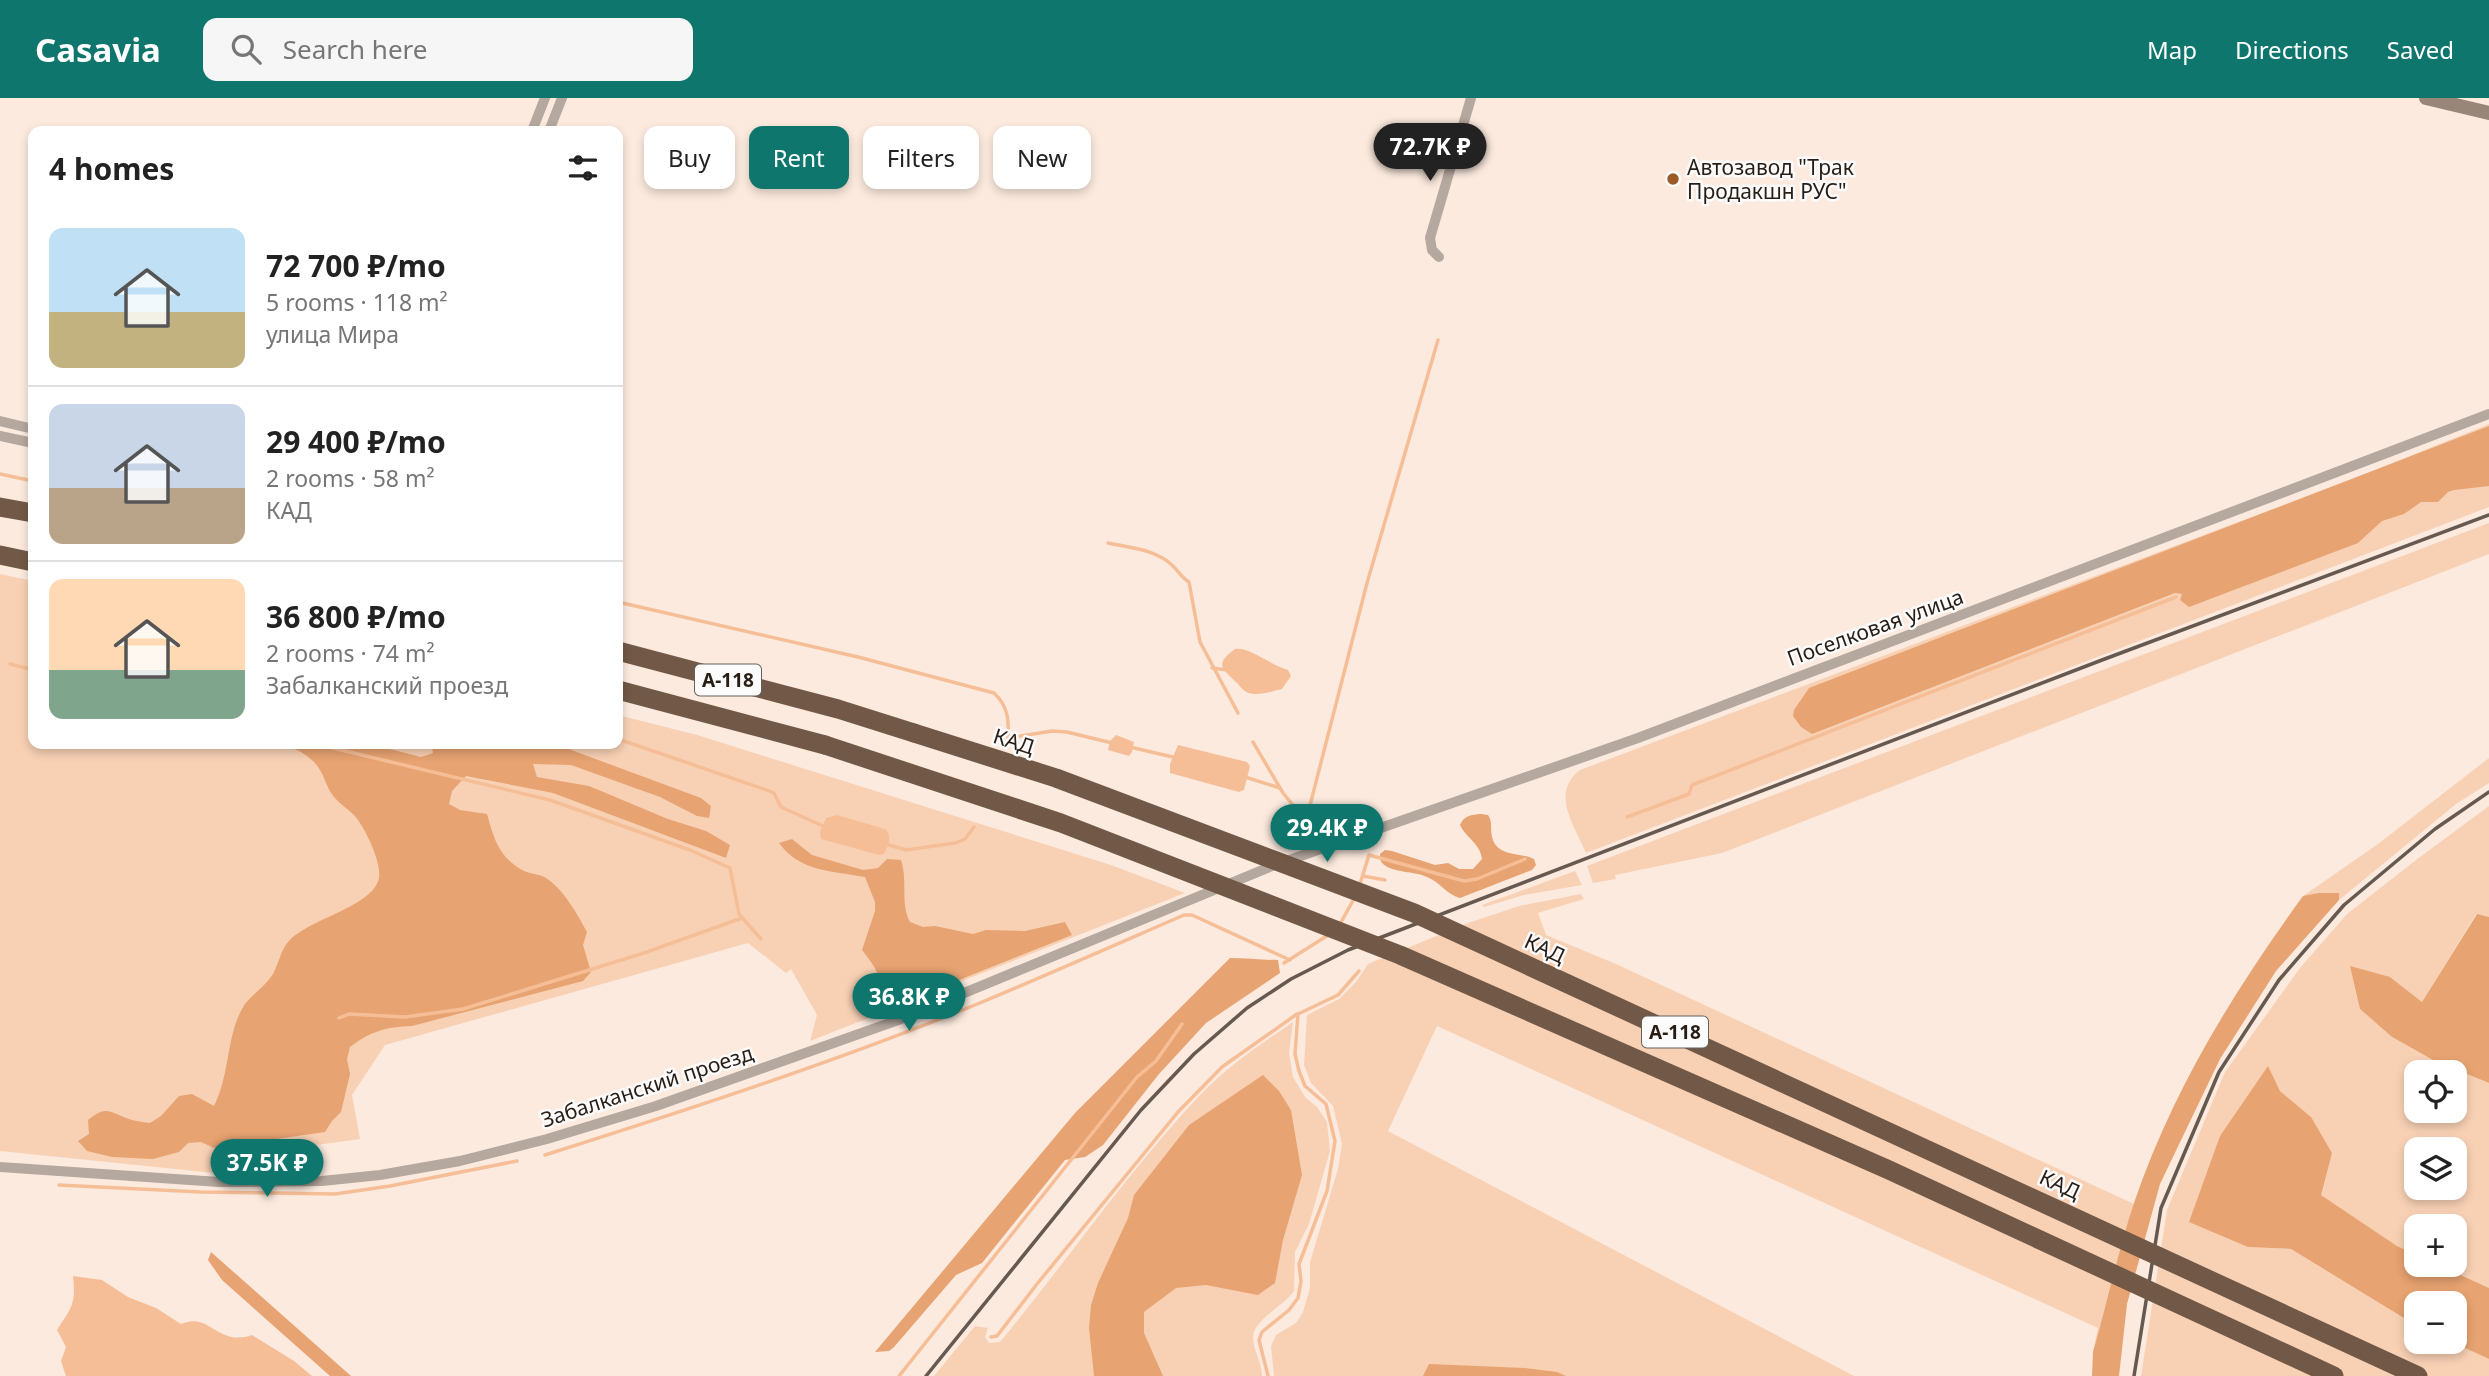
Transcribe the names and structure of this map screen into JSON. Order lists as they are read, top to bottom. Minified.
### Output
{"streets":{"highway":["А-118","КАД"],"street":["Поселковая улица","Забалканский проезд"]},"crossings":[["Поселковая улица","Забалканский проезд"]],"places":["Автозавод \"Трак Продакшн РУС\""],"page":{"header":"Casavia","search":"Search here","nav":["Map","Directions","Saved"],"price":["72.7K ₽","29.4K ₽","36.8K ₽","37.5K ₽"],"chip":["Buy","Rent","Filters","New"],"heading":"4 homes","list":[{"name":"72 700 ₽/mo","note":"5 rooms · 118 m² · улица Мира"},{"name":"29 400 ₽/mo","note":"2 rooms · 58 m² · КАД"},{"name":"36 800 ₽/mo","note":"2 rooms · 74 m² · Забалканский проезд"}],"map_buttons":["+","−"]}}
